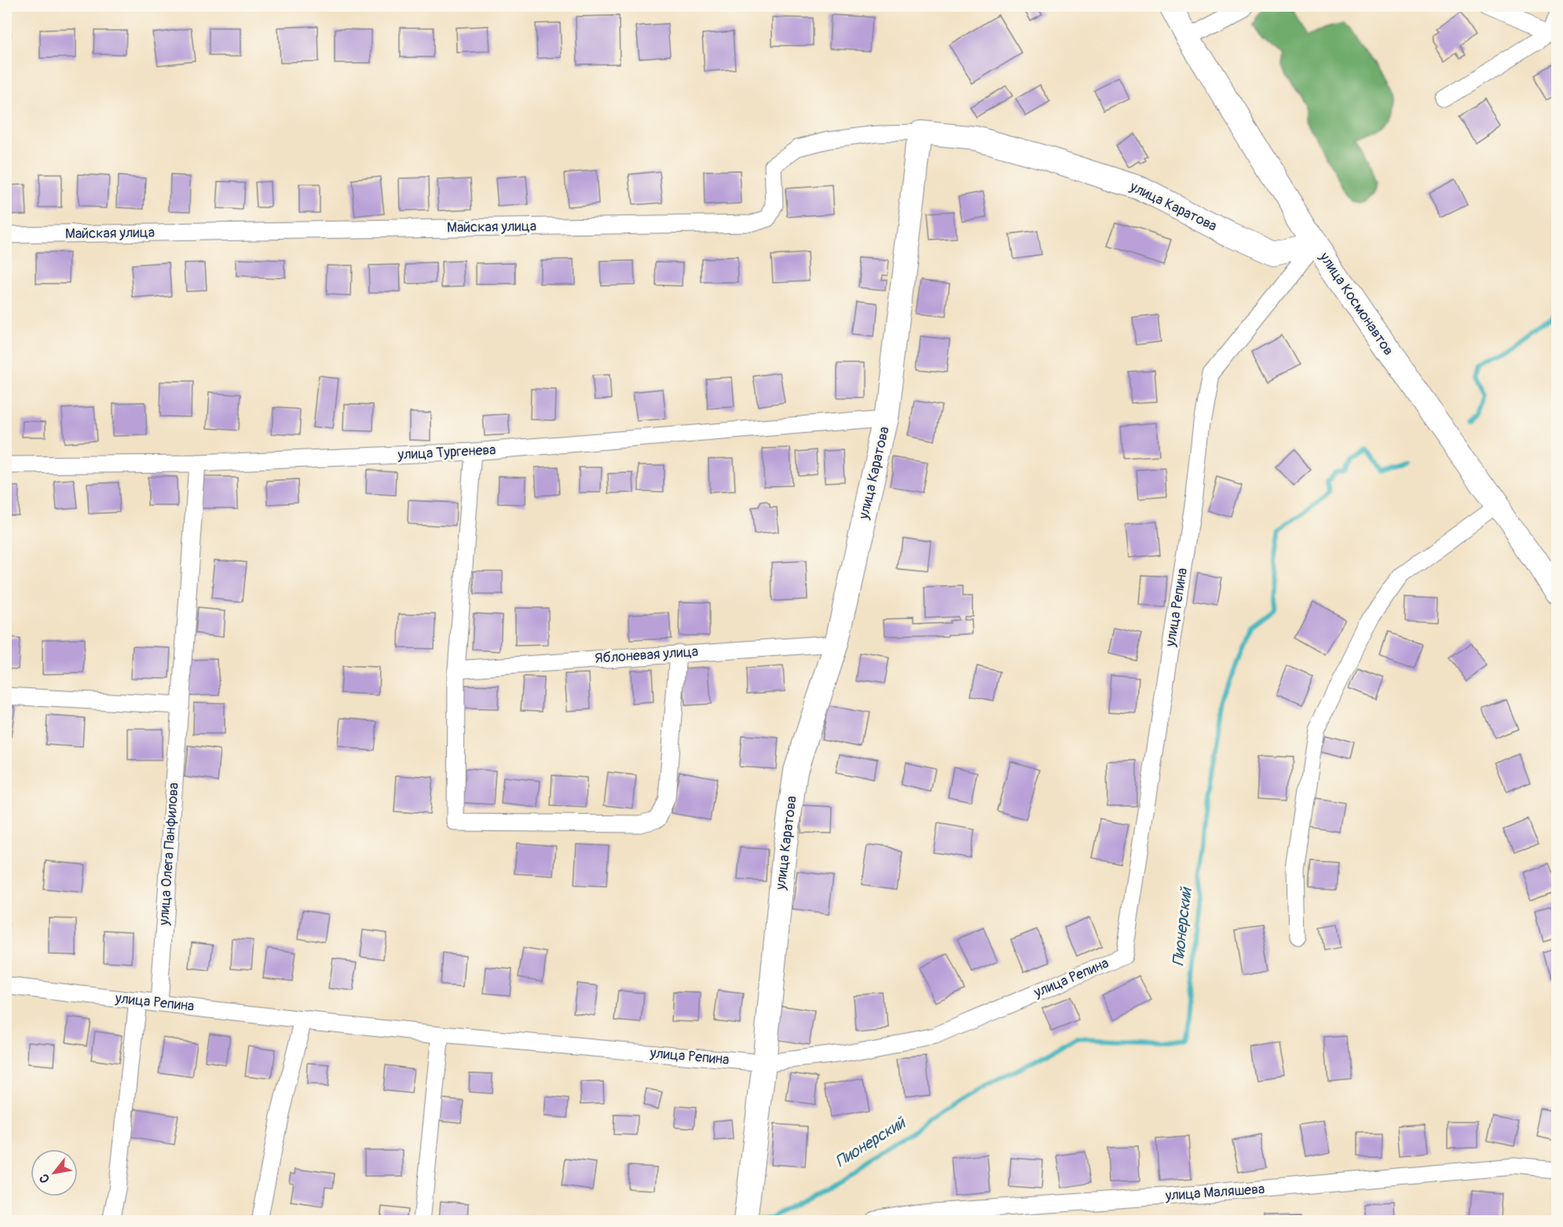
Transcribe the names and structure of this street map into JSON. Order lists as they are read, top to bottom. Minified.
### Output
{"streets":{"street":["улица Каратова","Майская улица","улица Космонавтов","улица Тургенева","улица Репина","Яблоневая улица","улица Олега Панфилова","улица Маляшева"]},"crossings":[["улица Каратова","Майская улица"],["улица Каратова","улица Космонавтов"],["улица Каратова","улица Тургенева"],["улица Каратова","улица Репина"],["улица Каратова","Яблоневая улица"],["улица Космонавтов","улица Репина"],["улица Тургенева","улица Олега Панфилова"],["улица Репина","улица Олега Панфилова"]],"water":["Пионерский"],"north":"bottom left"}
